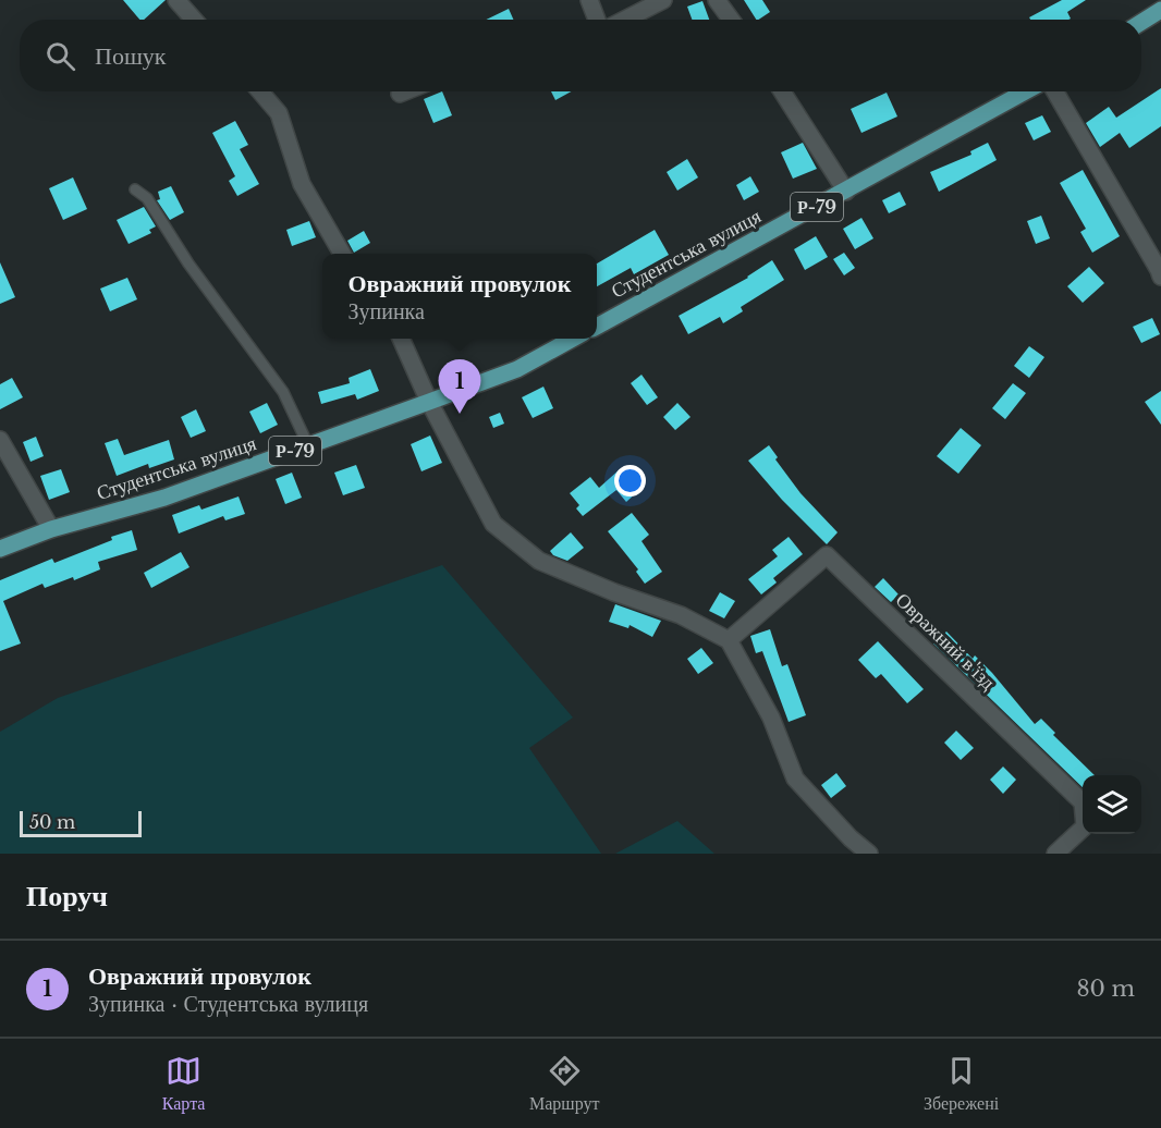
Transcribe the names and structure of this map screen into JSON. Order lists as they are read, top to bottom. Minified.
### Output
{"streets":{"main road":["Р-79","Студентська вулиця"],"street":["Овражний в'їзд"]},"scale_bar":"50 m","page":{"search":"Пошук","popup":["Овражний провулок","Зупинка"],"pins":"1","scale":"50 m","heading":"Поруч","list":[{"mark":"1","name":"Овражний провулок","note":"Зупинка · Студентська вулиця","value":"80 m"}],"nav":["Карта","Маршрут","Збережені"]}}
